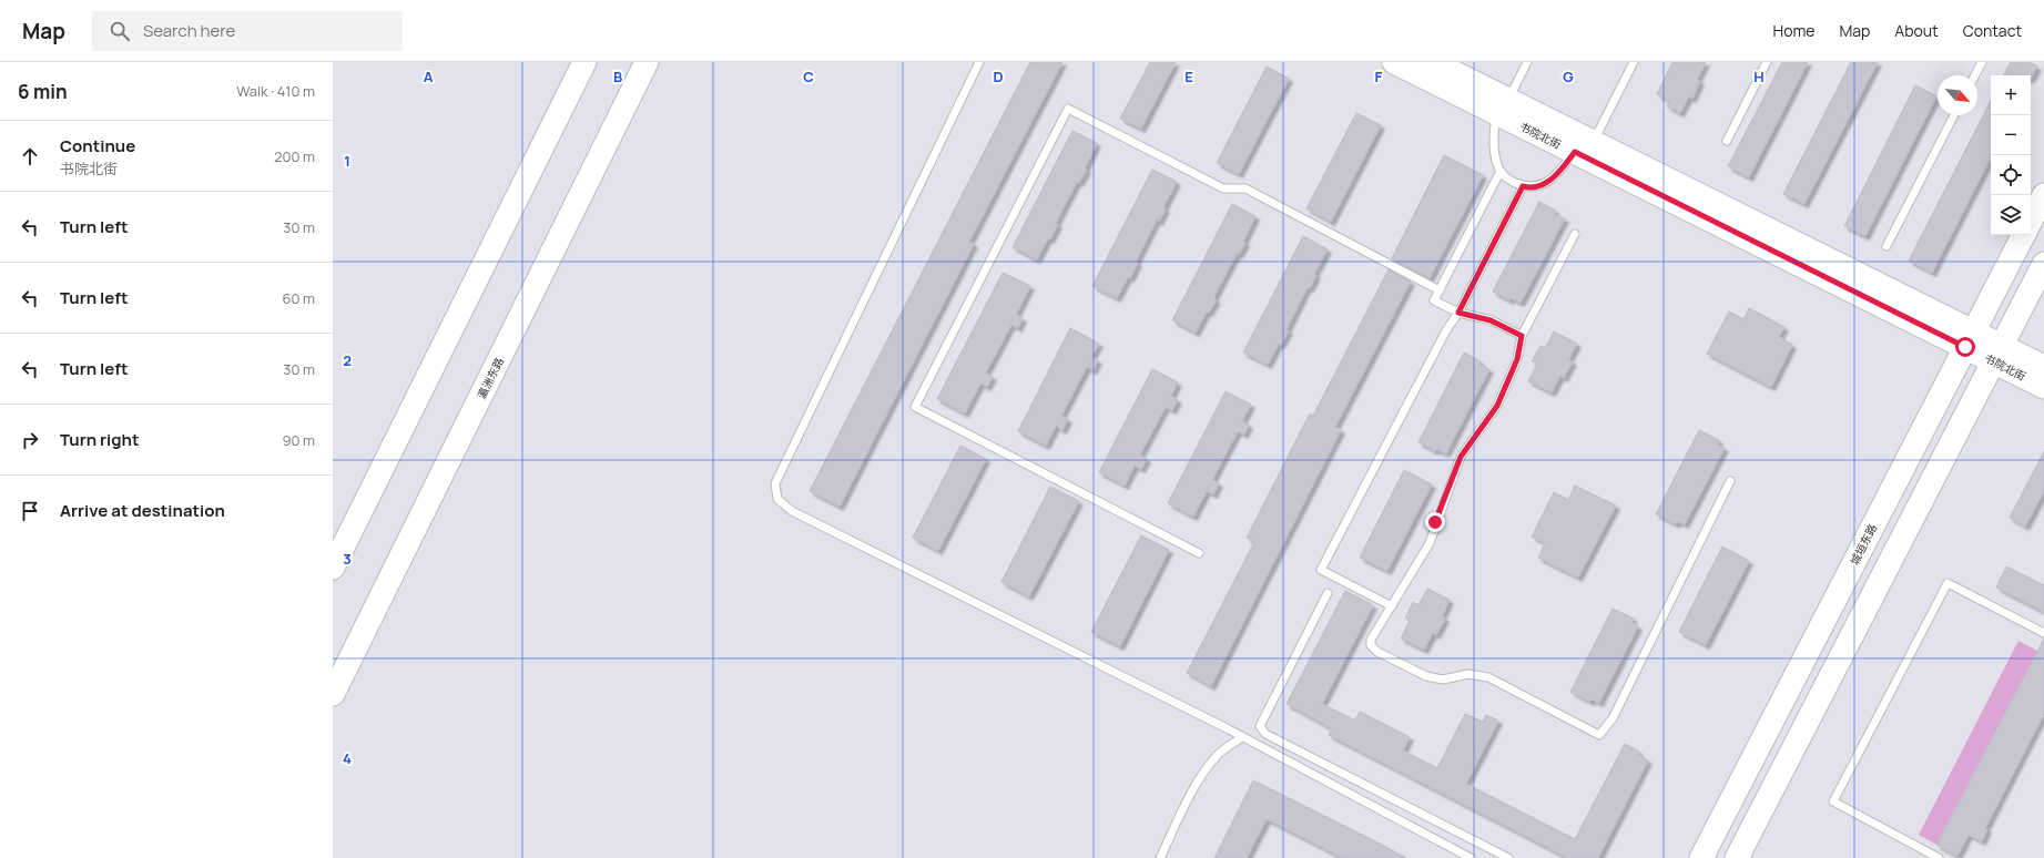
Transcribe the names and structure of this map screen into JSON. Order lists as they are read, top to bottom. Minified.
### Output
{"streets":{"street":["书院北街","瀛洲东路","城垣东路"]},"crossings":[["书院北街","城垣东路"]],"north":"bottom right","page":{"header":"Map","search":"Search here","nav":["Home","Map","About","Contact"],"heading":["6 min","Walk · 410 m"],"map_buttons":["+","−"],"list":[["Continue","书院北街","200 m"],["Turn left","30 m"],["Turn left","60 m"],["Turn left","30 m"],["Turn right","90 m"],"Arrive at destination"]},"grid":{"columns":["A","B","C","D","E","F","G","H"],"rows":["1","2","3","4"]}}
